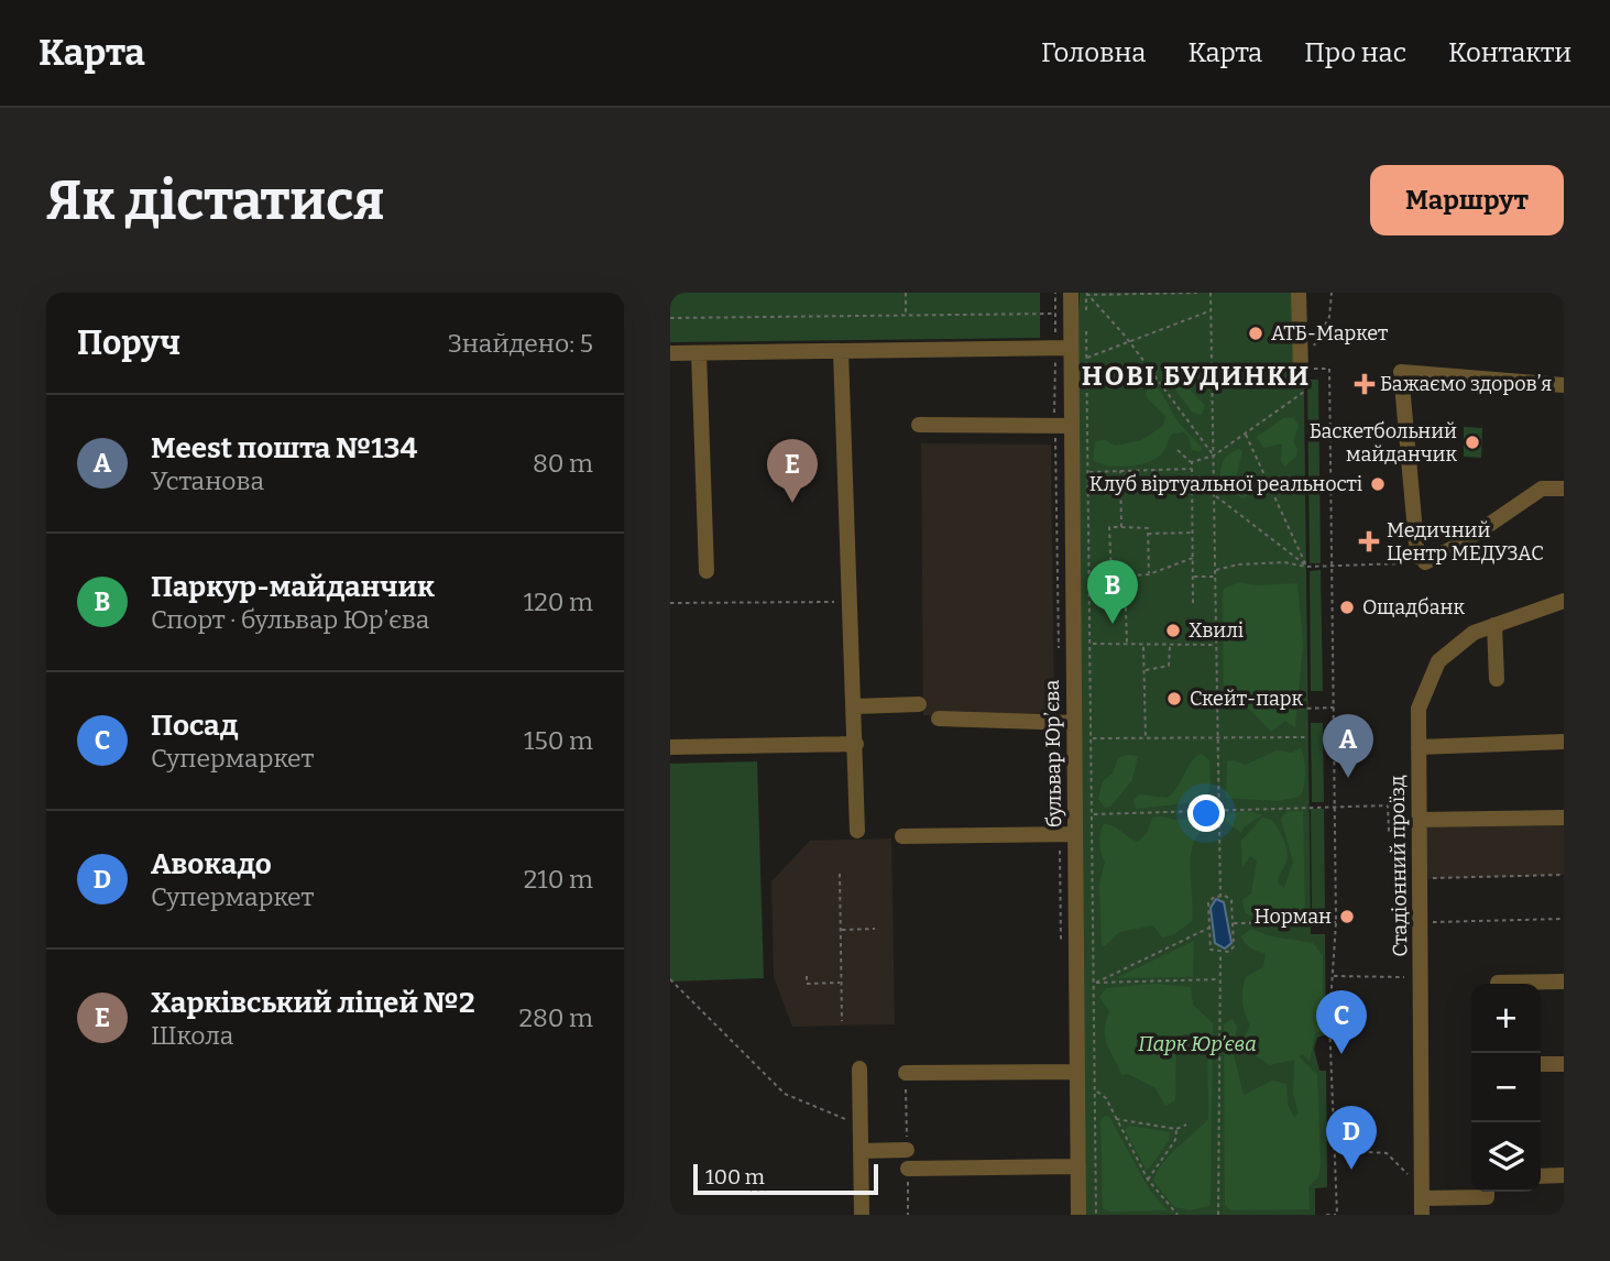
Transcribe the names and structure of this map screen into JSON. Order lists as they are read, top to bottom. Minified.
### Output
{"streets":{"street":["бульвар Юрʼєва","Стадіонний проїзд"]},"districts":["НОВІ БУДИНКИ"],"parks":["Парк Юр’єва"],"places":{"other":["АТБ-Маркет","Баскетбольний майданчик","Клуб віртуальної реальності","Ощадбанк","Хвилі","Скейт-парк","Норман"],"health":["Бажаємо здоровʼя","Медичний Центр МЕДУЗАС"]},"scale_bar":"100 m","page":{"header":"Карта","nav":["Головна","Карта","Про нас","Контакти"],"buttons":"Маршрут","title":"Як дістатися","heading":["Поруч","Знайдено: 5"],"list":[{"mark":"A","name":"Meest пошта №134","note":"Установа","value":"80 m"},{"mark":"B","name":"Паркур-майданчик","note":"Спорт · бульвар Юрʼєва","value":"120 m"},{"mark":"C","name":"Посад","note":"Супермаркет","value":"150 m"},{"mark":"D","name":"Авокадо","note":"Супермаркет","value":"210 m"},{"mark":"E","name":"Харківський ліцей №2","note":"Школа","value":"280 m"}],"pins":["E","B","A","C","D"],"map_buttons":["+","−"],"scale":"100 m"}}
